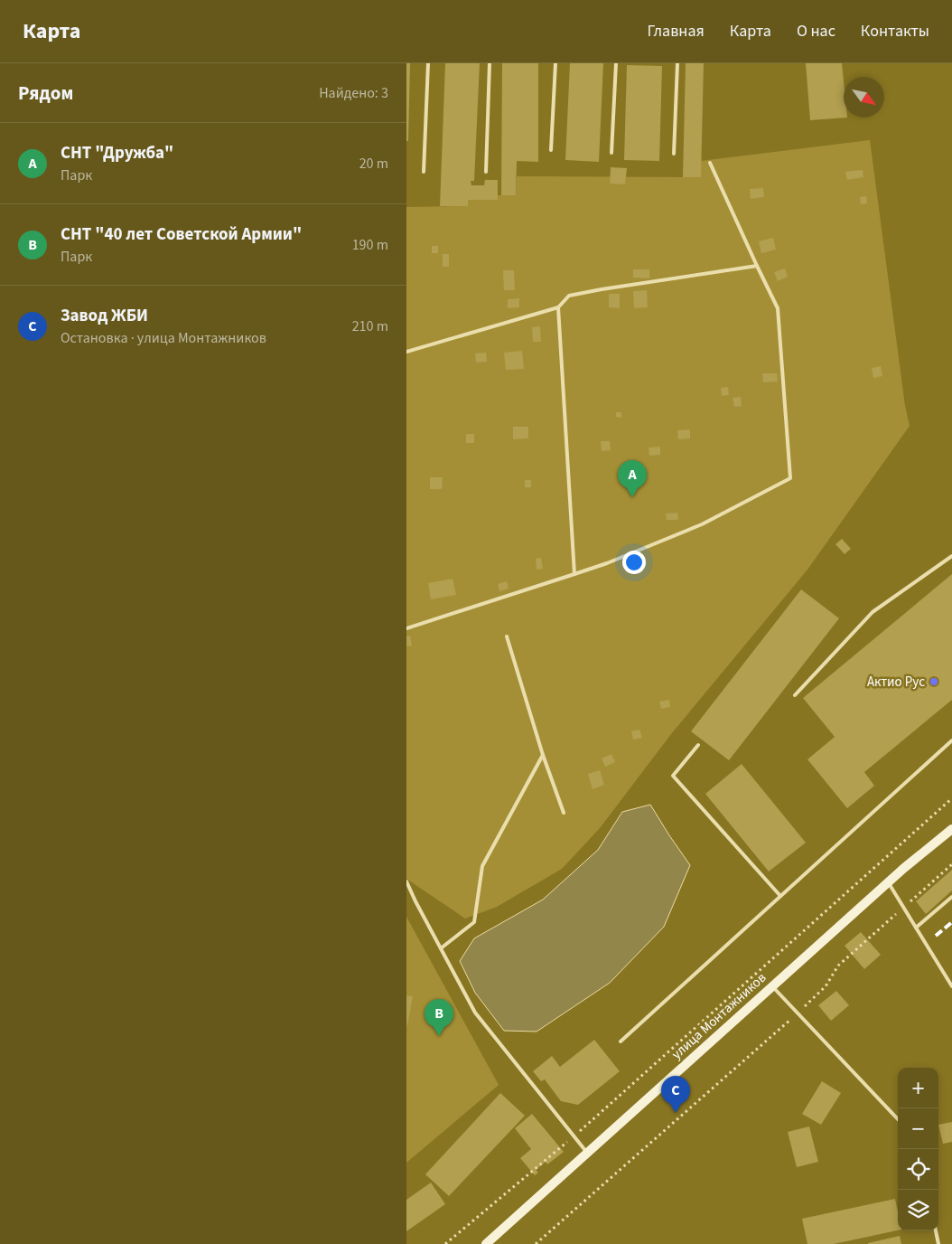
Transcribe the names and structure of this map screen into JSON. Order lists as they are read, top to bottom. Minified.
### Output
{"streets":{"main road":["улица Монтажников"]},"places":["Актио Рус"],"north":"bottom right","page":{"header":"Карта","nav":["Главная","Карта","О нас","Контакты"],"heading":["Рядом","Найдено: 3"],"list":[{"mark":"A","name":"СНТ \"Дружба\"","note":"Парк","value":"20 m"},{"mark":"B","name":"СНТ \"40 лет Советской Армии\"","note":"Парк","value":"190 m"},{"mark":"C","name":"Завод ЖБИ","note":"Остановка · улица Монтажников","value":"210 m"}],"pins":["A","B","C"],"map_buttons":["+","−"]}}
